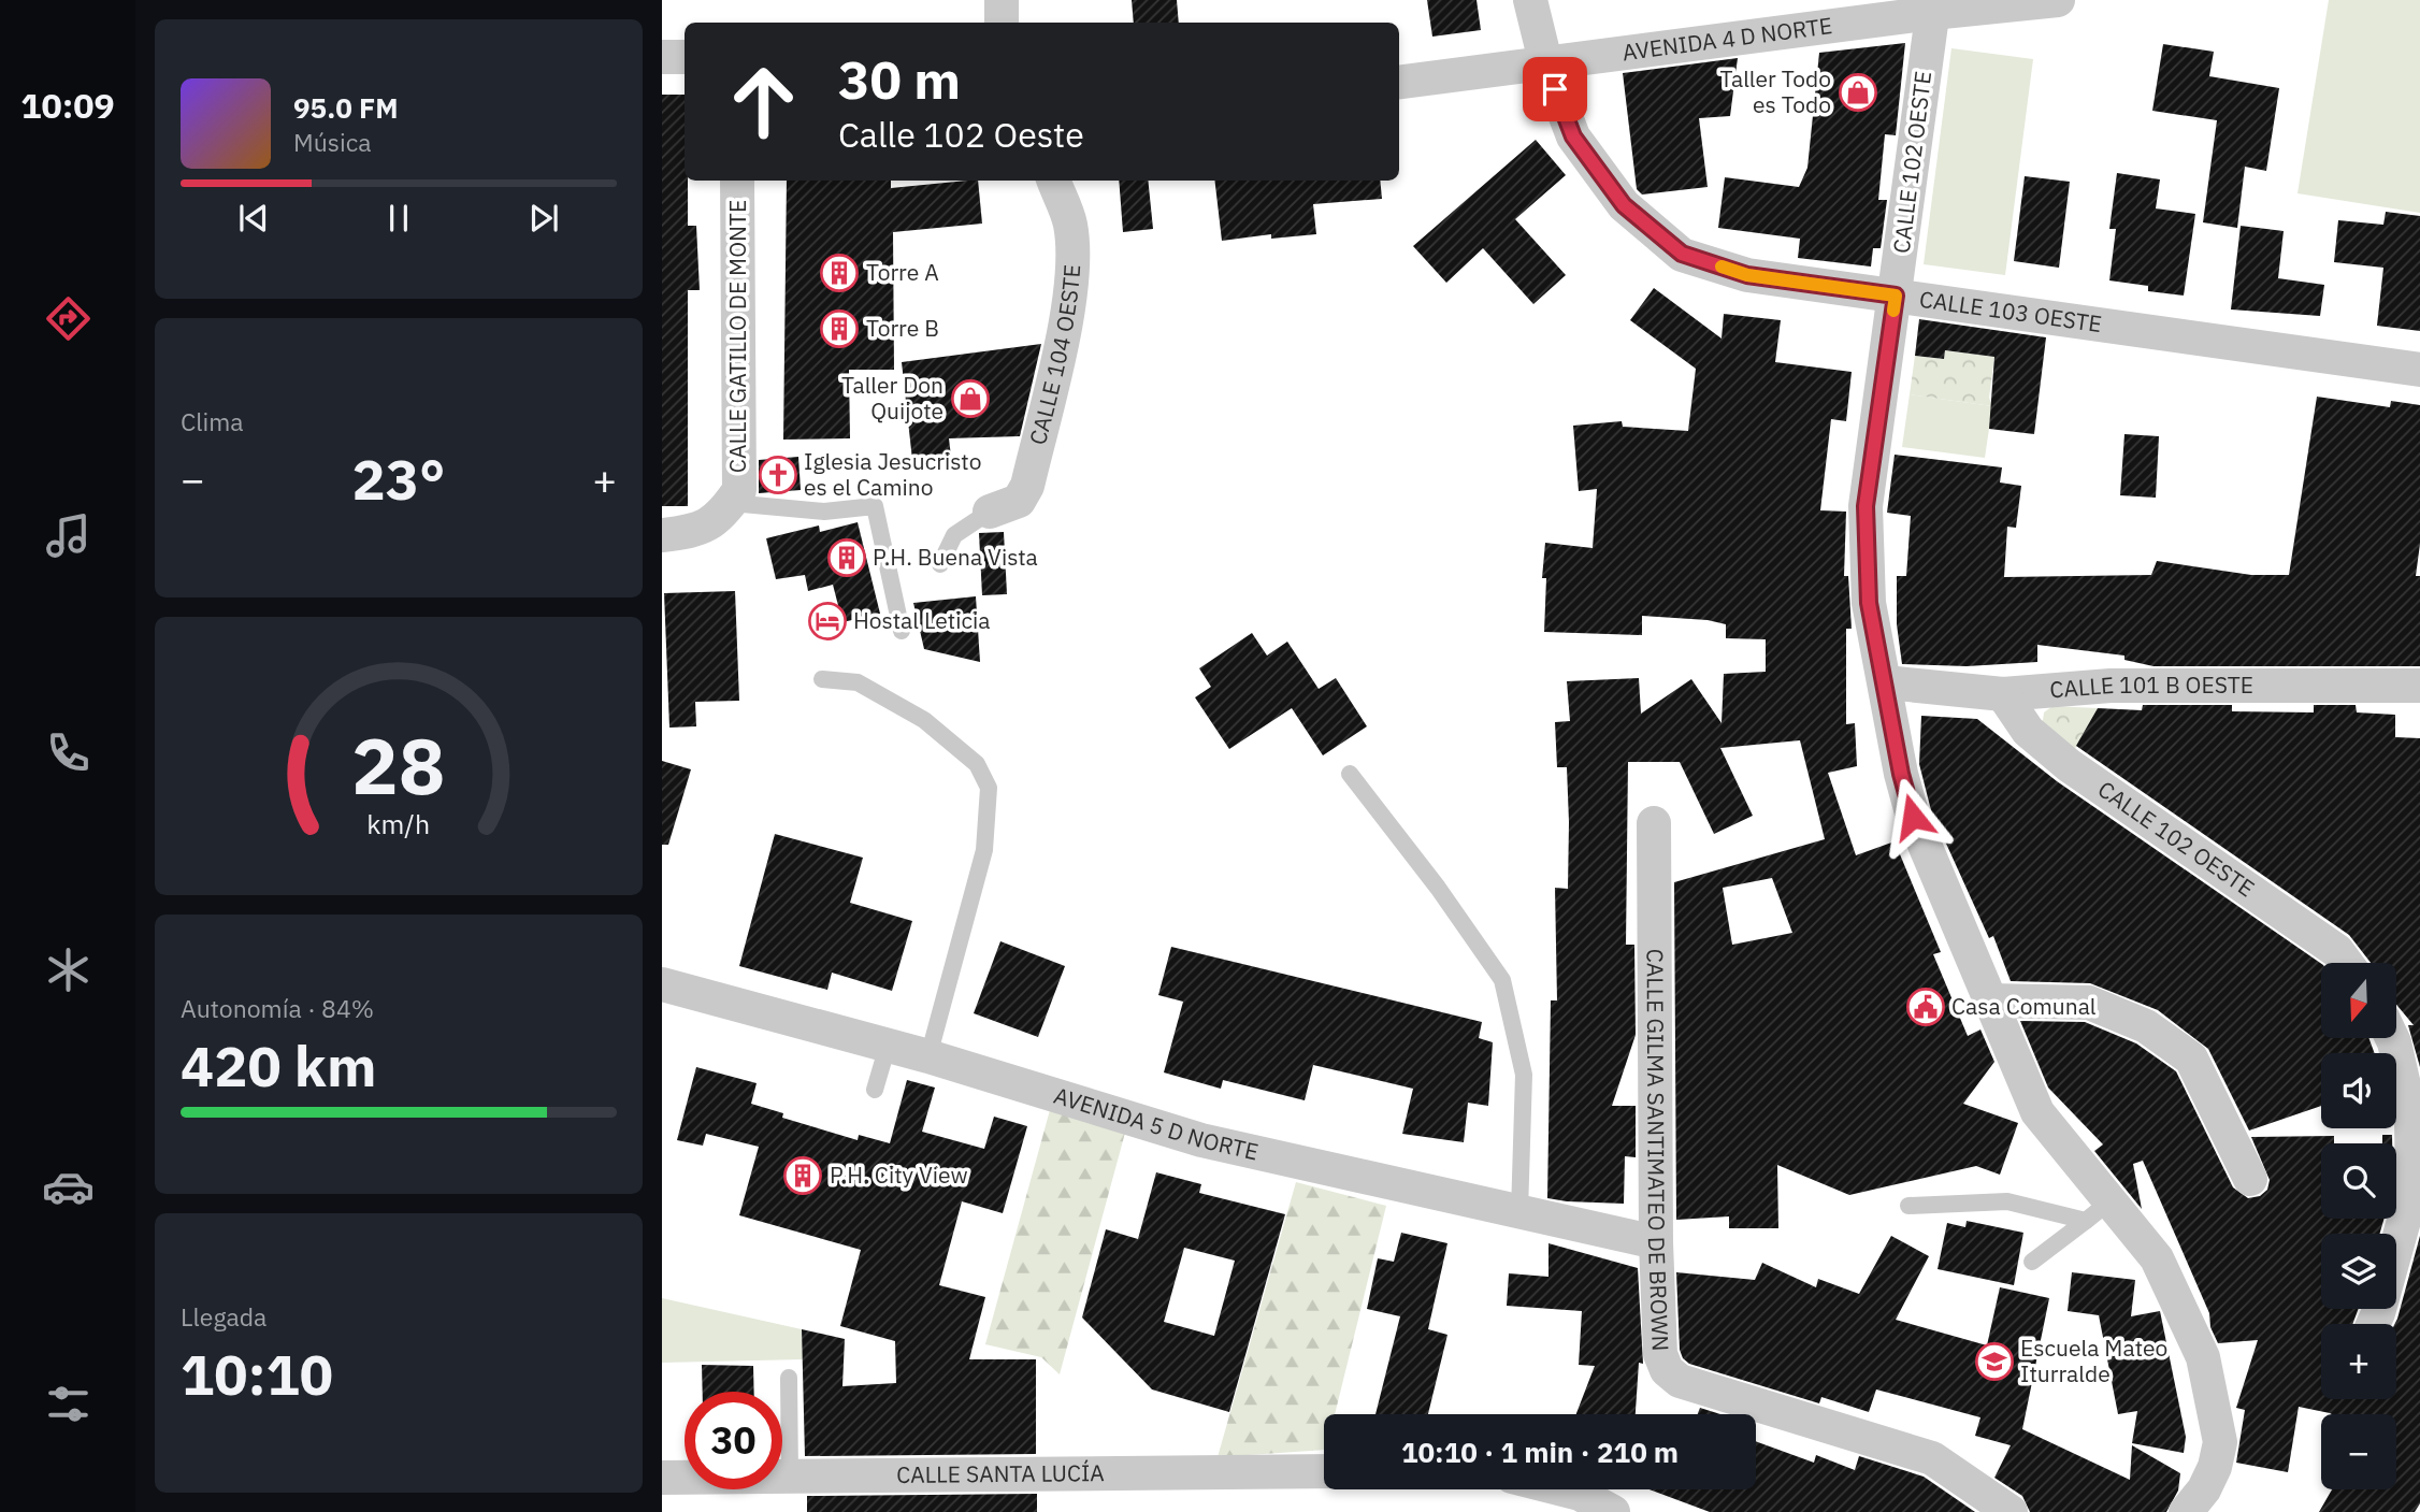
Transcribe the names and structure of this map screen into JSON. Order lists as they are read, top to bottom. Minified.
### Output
{"streets":{"street":["AVENIDA 4 D NORTE","CALLE 102 OESTE","CALLE 103 OESTE","CALLE GATILLO DE MONTE","CALLE 104 OESTE","CALLE 101 B OESTE","AVENIDA 5 D NORTE","CALLE GILMA SANTIMATEO DE BROWN","CALLE SANTA LUCÍA"]},"crossings":[["AVENIDA 4 D NORTE","CALLE 102 OESTE"],["AVENIDA 4 D NORTE","CALLE 103 OESTE"],["CALLE 102 OESTE","CALLE 103 OESTE"],["CALLE 102 OESTE","CALLE 101 B OESTE"],["AVENIDA 5 D NORTE","CALLE GILMA SANTIMATEO DE BROWN"]],"places":{"shop":["Taller Todo es Todo","Taller Don Quijote"],"building":["Torre A","Torre B","P.H. Buena Vista","P.H. City View"],"church":["Iglesia Jesucristo es el Camino"],"hotel":["Hostal Leticia"],"public building":["Casa Comunal"],"school or university":["Escuela Mateo Iturralde"]},"north":"bottom","page":{"tabs":"10:09","turn":["30 m","Calle 102 Oeste"],"song":["95.0 FM","Música"],"tile":["Clima",["Autonomía · 84%","420 km"],["Llegada","10:10"]],"heat":["−","23°","+"],"map_buttons":["+","−"],"limit":"30","trip":"10:10 · 1 min · 210 m","gauge":["28","km/h"]}}
